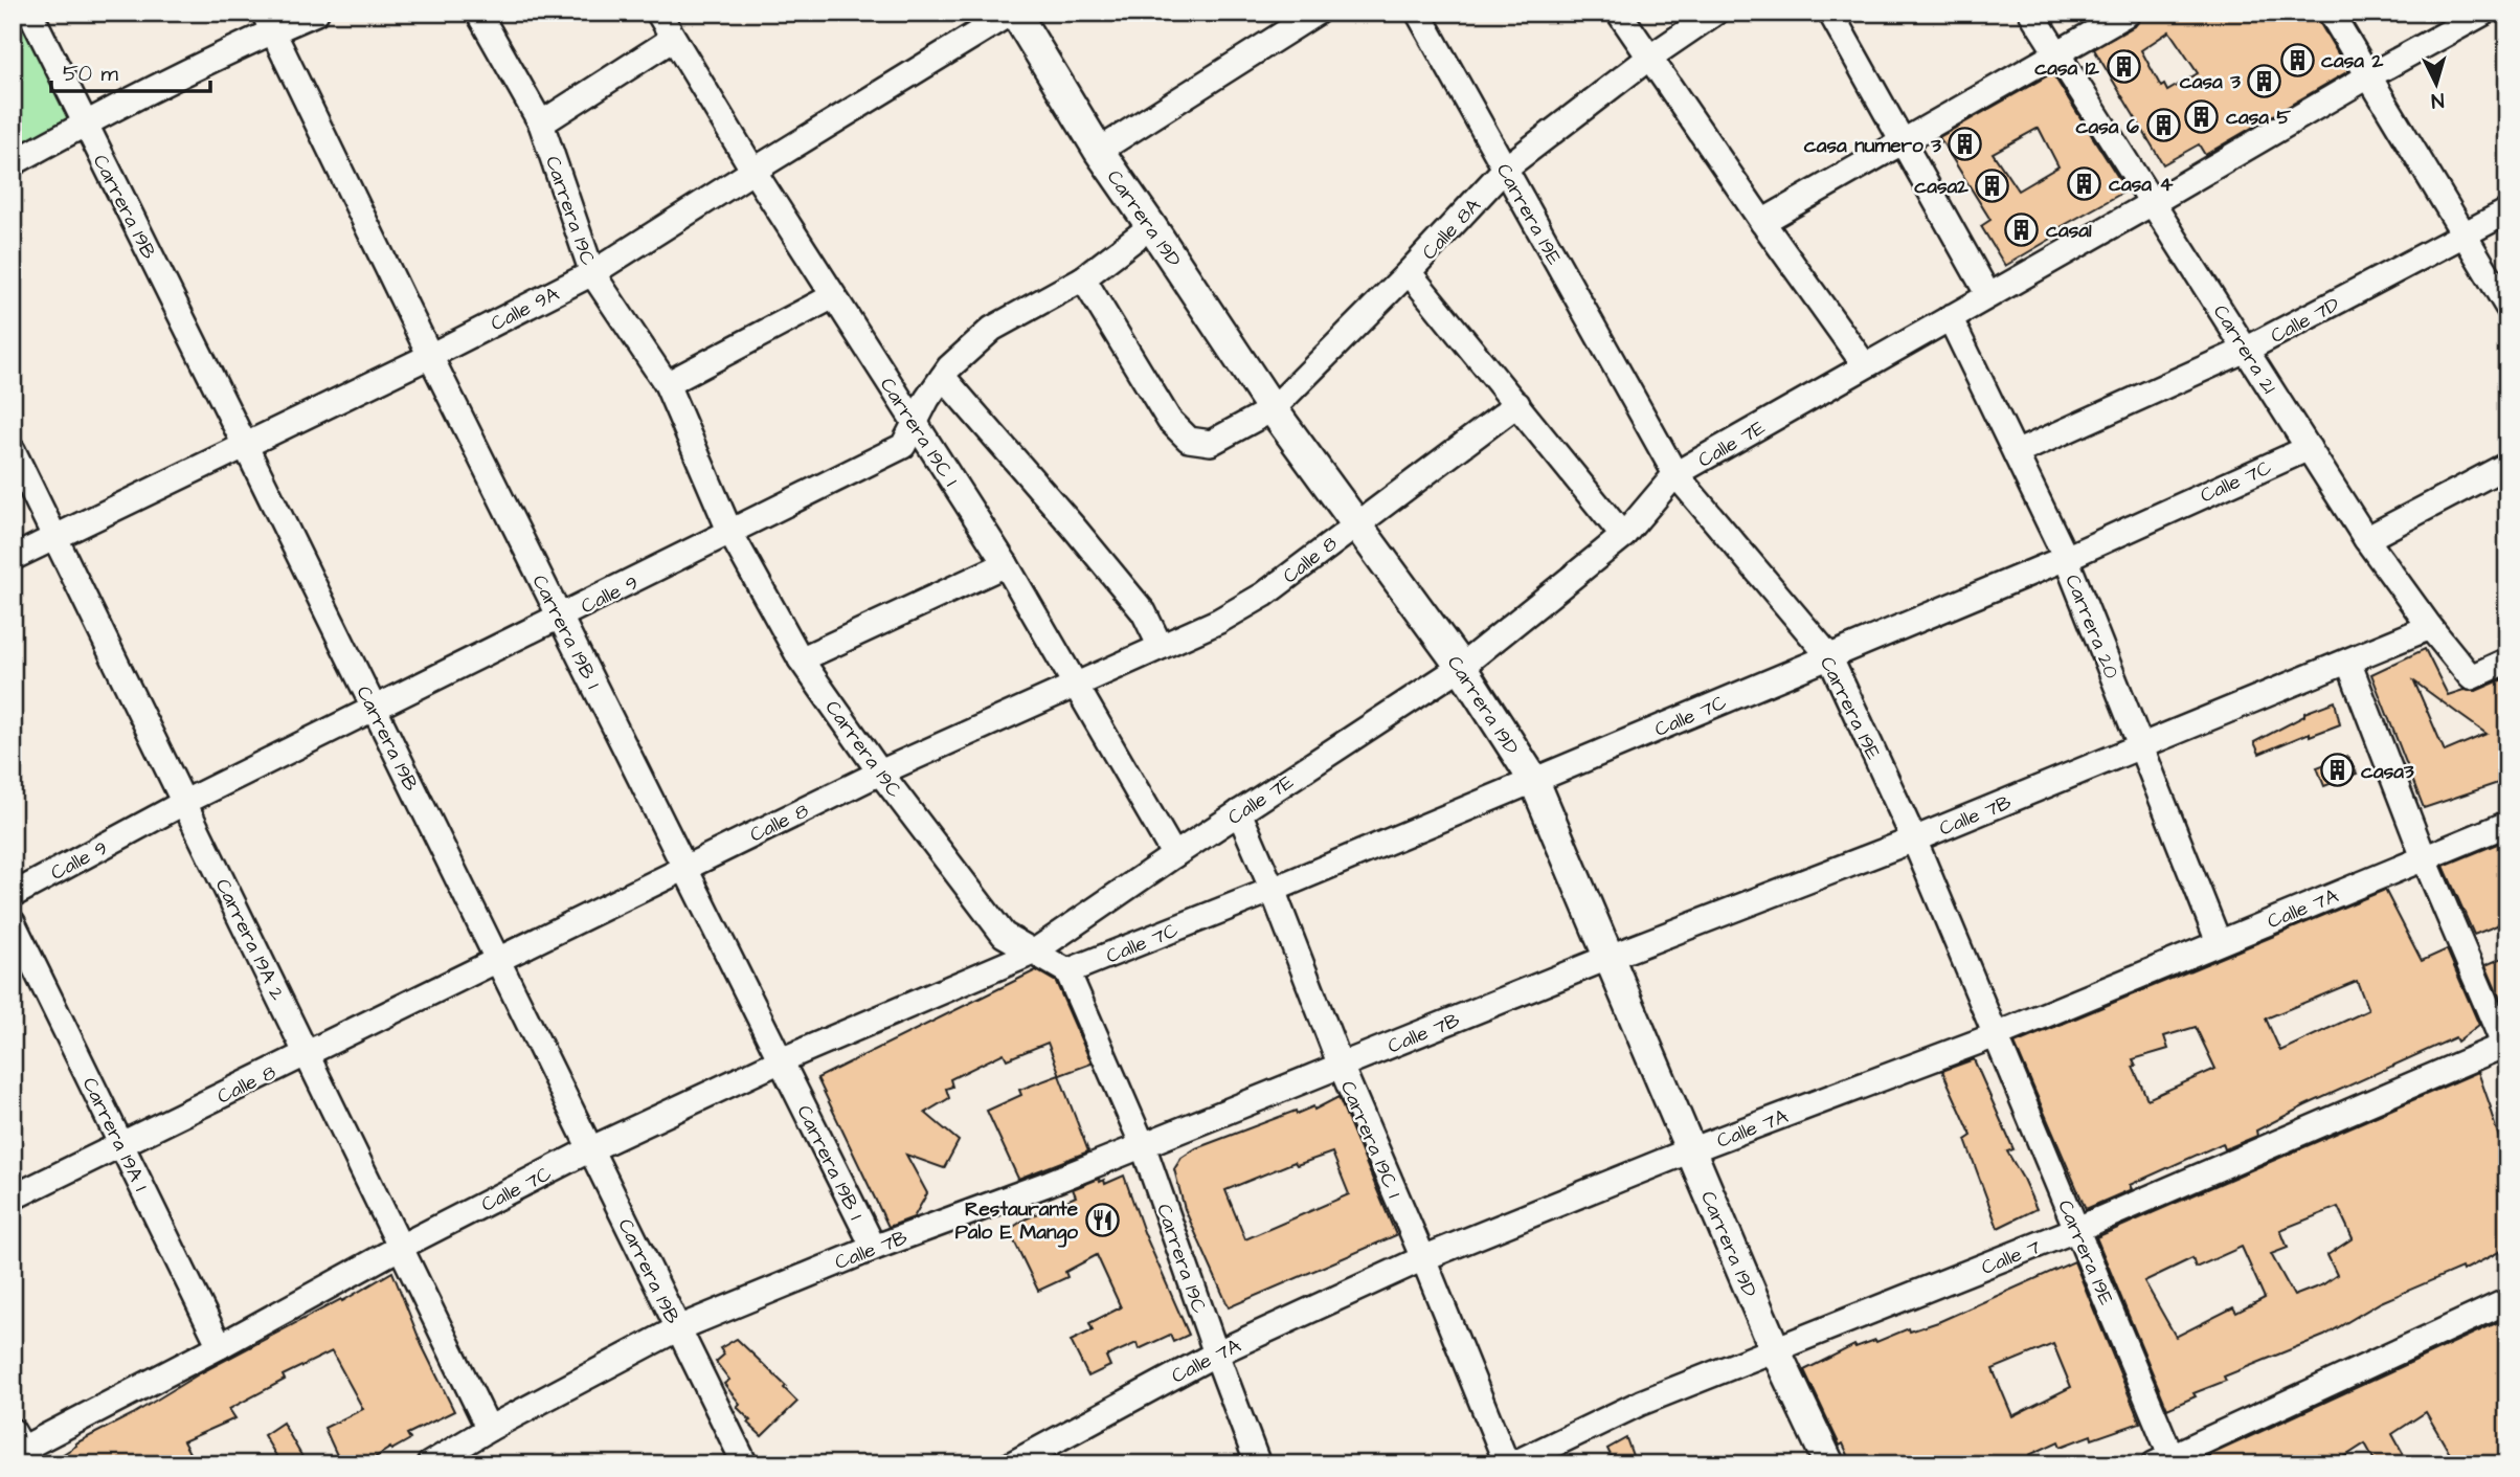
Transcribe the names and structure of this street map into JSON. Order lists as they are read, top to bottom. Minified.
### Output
{"streets":{"street":["Carrera 19B","Carrera 19C","Carrera 19E","Carrera 19D","Calle 8A","Calle 9A","Calle 7D","Carrera 21","Carrera 19C 1","Calle 7E","Calle 7C","Calle 8","Calle 9","Carrera 20","Carrera 19B 1","Calle 7B","Calle 7A","Carrera 19A 2","Carrera 19A 1","Calle 7"]},"crossings":[["Carrera 19B","Calle 9A"],["Carrera 19B","Calle 7C"],["Carrera 19B","Calle 8"],["Carrera 19B","Calle 9"],["Carrera 19B","Calle 7B"],["Carrera 19C","Calle 9A"],["Carrera 19C","Calle 7E"],["Carrera 19C","Calle 7C"],["Carrera 19C","Calle 8"],["Carrera 19C","Calle 9"],["Carrera 19C","Calle 7B"],["Carrera 19C","Calle 7A"],["Carrera 19E","Calle 8A"],["Carrera 19E","Calle 7E"],["Carrera 19E","Calle 7C"],["Carrera 19E","Calle 7B"],["Carrera 19E","Calle 7A"],["Carrera 19E","Calle 7"],["Carrera 19D","Calle 8A"],["Carrera 19D","Calle 9A"],["Carrera 19D","Calle 7E"],["Carrera 19D","Calle 7C"],["Carrera 19D","Calle 8"],["Carrera 19D","Calle 9"],["Carrera 19D","Calle 7B"],["Carrera 19D","Calle 7A"],["Carrera 19D","Calle 7"],["Calle 8A","Calle 9"],["Calle 9A","Carrera 19C 1"],["Calle 9A","Carrera 19B 1"],["Calle 9A","Carrera 19A 2"],["Calle 7D","Carrera 21"],["Calle 7D","Carrera 20"],["Carrera 21","Calle 7E"],["Carrera 21","Calle 7C"],["Carrera 21","Calle 7B"],["Carrera 19C 1","Calle 7E"],["Carrera 19C 1","Calle 7C"],["Carrera 19C 1","Calle 8"],["Carrera 19C 1","Calle 9"],["Carrera 19C 1","Calle 7B"],["Carrera 19C 1","Calle 7A"],["Calle 7E","Calle 7C"],["Calle 7E","Carrera 20"],["Calle 7C","Carrera 20"],["Calle 7C","Carrera 19B 1"],["Calle 7C","Carrera 19A 2"],["Calle 7C","Carrera 19A 1"],["Calle 8","Carrera 19B 1"],["Calle 8","Carrera 19A 2"],["Calle 8","Carrera 19A 1"],["Calle 9","Carrera 19B 1"],["Calle 9","Carrera 19A 2"],["Carrera 20","Calle 7B"],["Carrera 20","Calle 7A"],["Carrera 19B 1","Calle 7B"],["Calle 7B","Carrera 19A 2"]],"places":{"building":["casa 2","casa 12","casa 3","casa 5","casa 6","casa numero 3","casa 4","casa2","casa1","casa3"],"restaurant":["Restaurante Palo E Mango"]},"scale_bar":"50 m","north":"bottom"}
